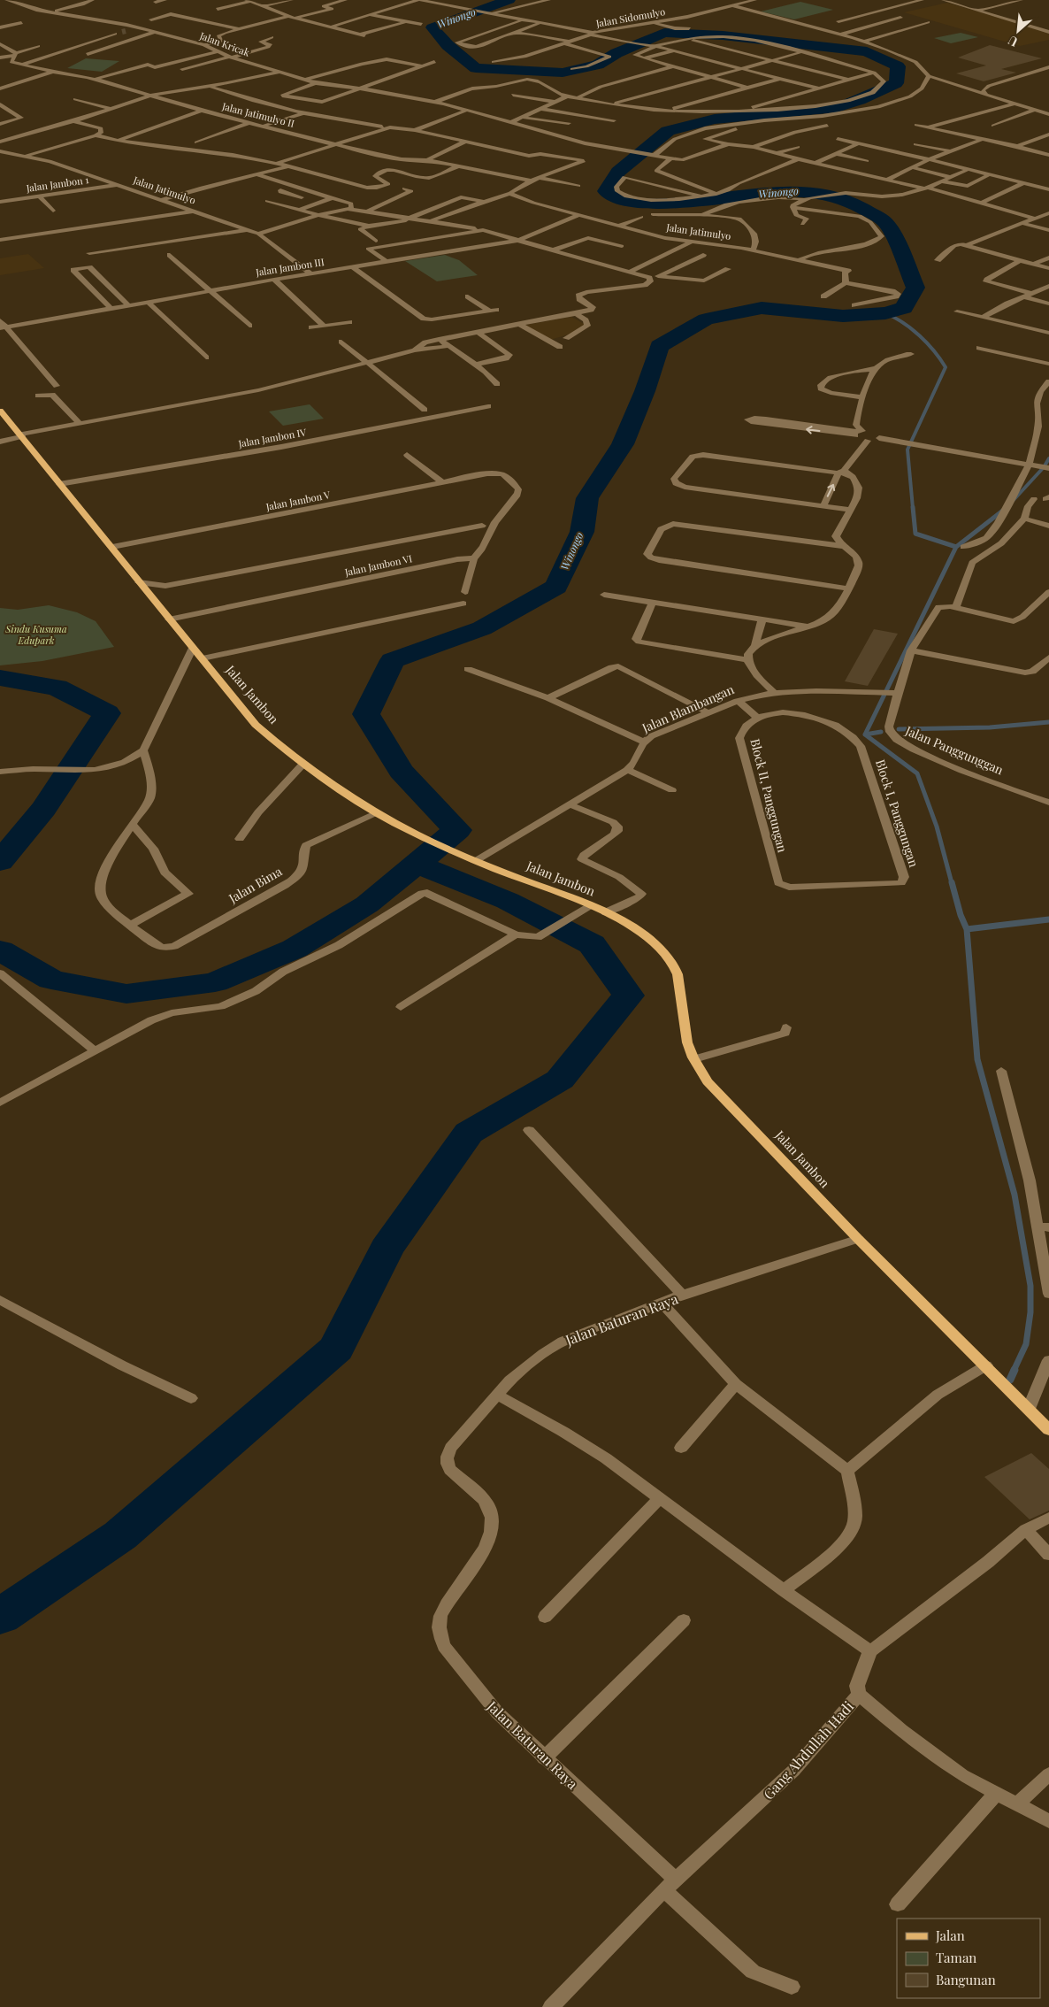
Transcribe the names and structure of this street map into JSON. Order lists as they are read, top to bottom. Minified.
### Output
{"streets":{"main road":["Jalan Jambon"],"street":["Jalan Sidomulyo","Jalan Kricak","Jalan Jatimulyo II","Jalan Jambon 1","Jalan Jatimulyo","Jalan Jambon III","Jalan Jambon IV","Jalan Jambon V","Jalan Jambon VI","Jalan Blambangan","Jalan Panggunggan","Block II, Panggungan","Block I, Panggungan","Jalan Bima","Jalan Baturan Raya","Gang Abdullah Hadi"]},"crossings":[["Jalan Jambon 1","Jalan Jatimulyo"],["Jalan Jatimulyo","Jalan Jambon III"],["Jalan Jambon IV","Jalan Jambon"],["Jalan Jambon V","Jalan Jambon VI"],["Jalan Jambon V","Jalan Jambon"],["Jalan Jambon VI","Jalan Jambon"],["Jalan Jambon","Jalan Blambangan"],["Jalan Jambon","Jalan Bima"],["Jalan Jambon","Jalan Baturan Raya"],["Jalan Blambangan","Jalan Panggunggan"],["Block II, Panggungan","Block I, Panggungan"],["Jalan Baturan Raya","Gang Abdullah Hadi"]],"water":["Winongo"],"parks":["Sindu Kusuma Edupark"],"legend":["Jalan","Taman","Bangunan"],"north":"bottom left"}
